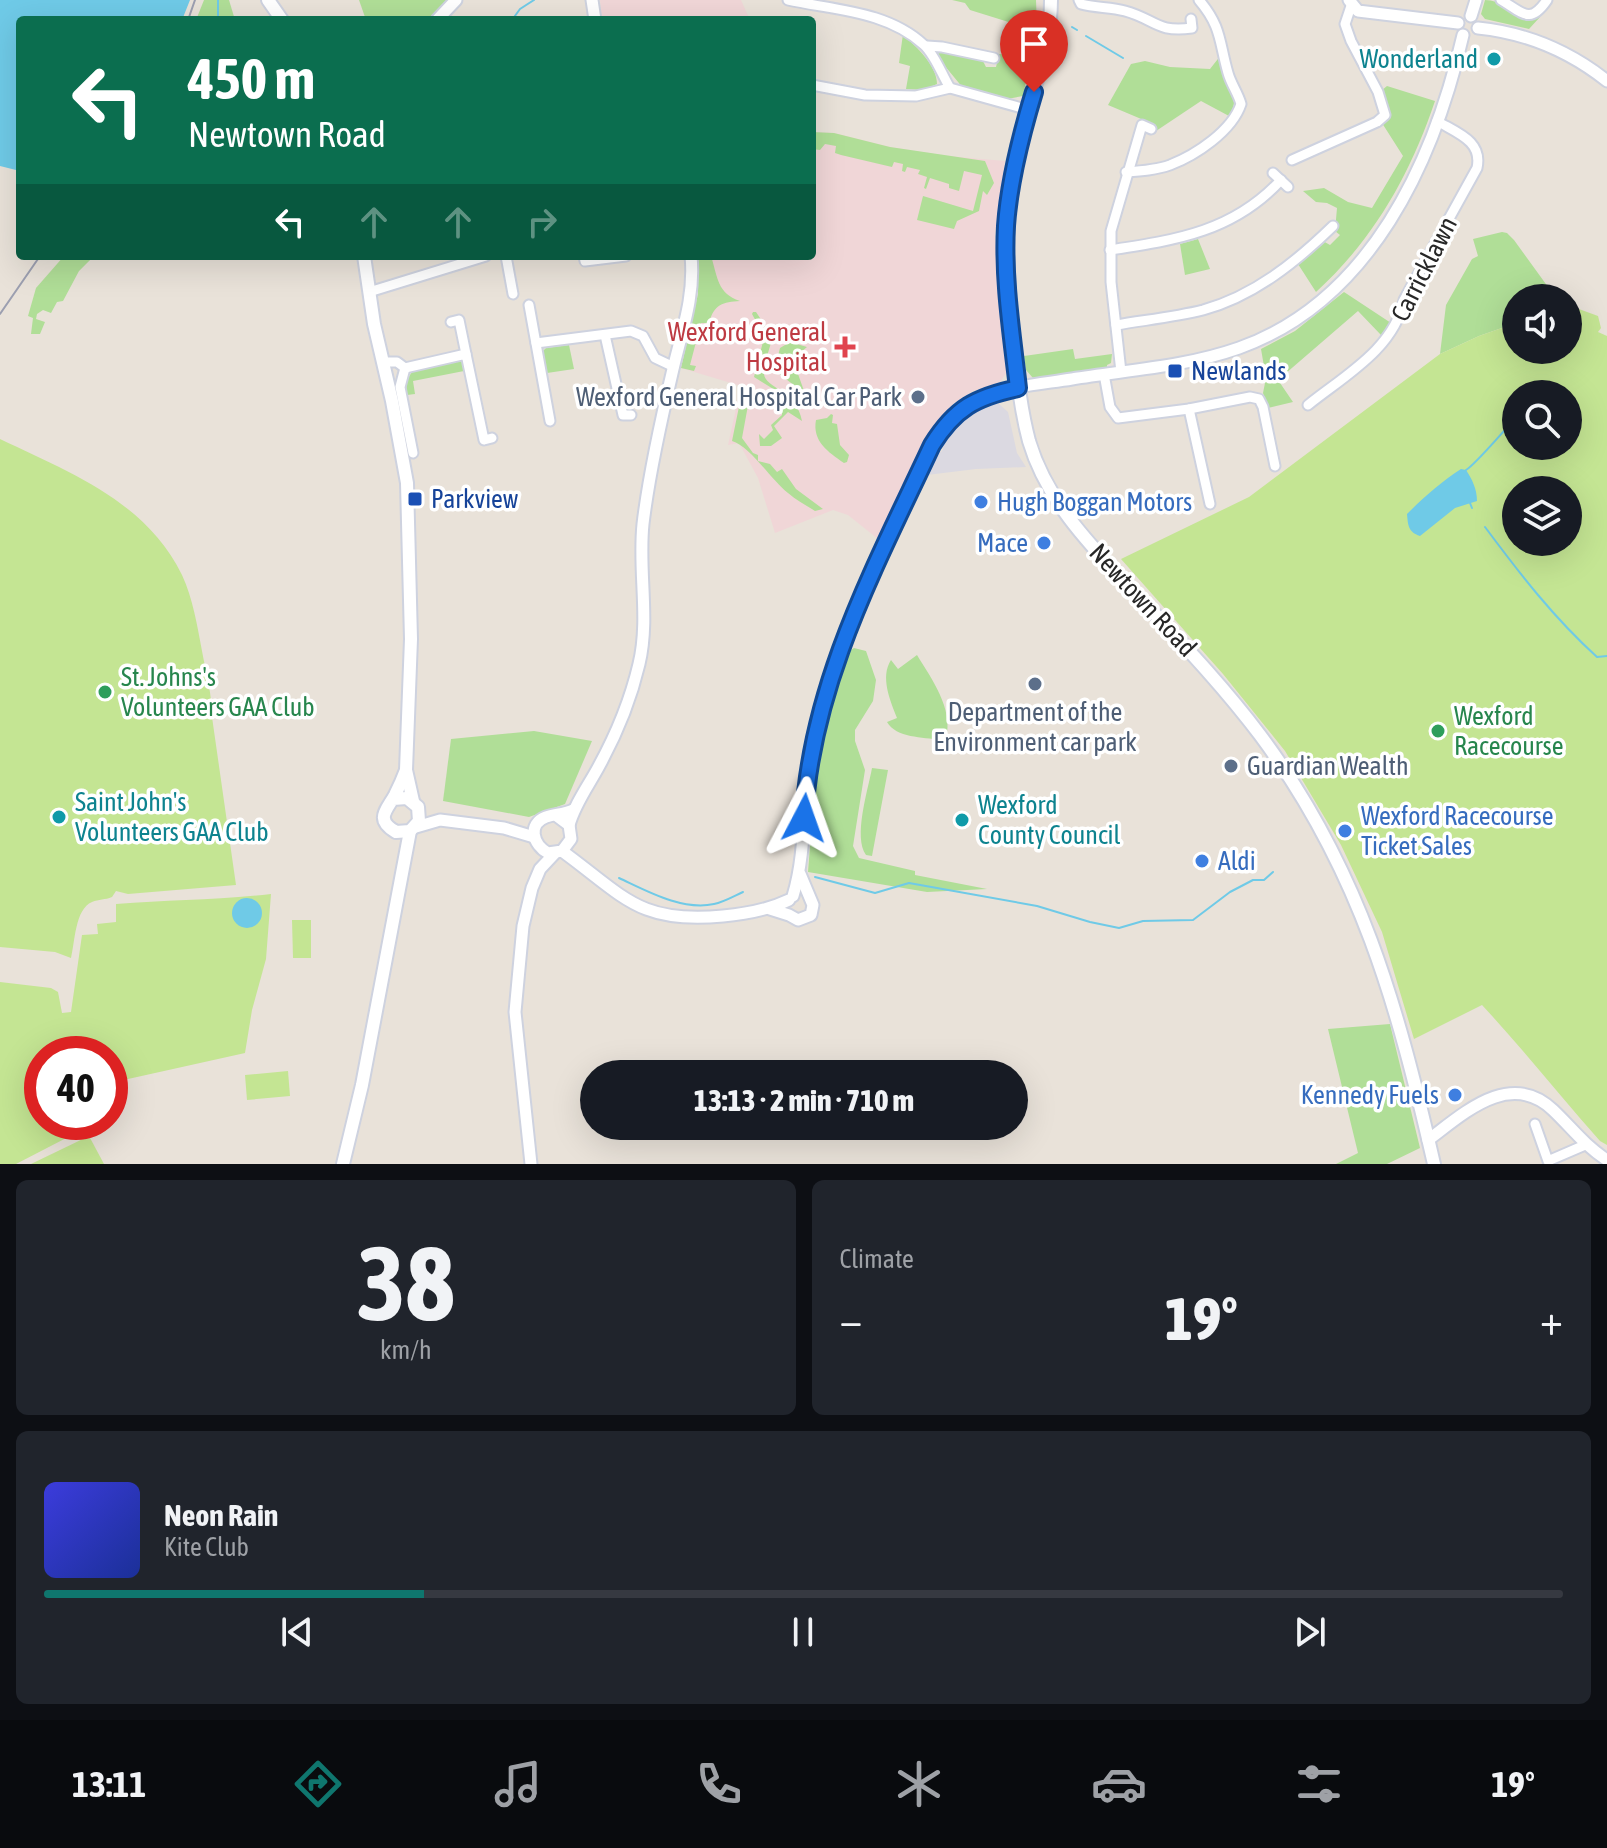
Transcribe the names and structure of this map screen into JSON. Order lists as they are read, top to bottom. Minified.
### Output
{"streets":{"main road":["Newtown Road"],"street":["Carricklawn"]},"places":{"other":["Wonderland","Wexford General Hospital Car Park","Hugh Boggan Motors","Mace","Department of the Environment car park","St. Johns's Volunteers GAA Club","Wexford Racecourse","Guardian Wealth","Saint John's Volunteers GAA Club","Wexford County Council","Wexford Racecourse Ticket Sales","Aldi","Kennedy Fuels"],"health":["Wexford General Hospital"],"transit":["Newlands","Parkview"]},"page":{"turn":["450 m","Newtown Road"],"limit":"40","trip":"13:13 · 2 min · 710 m","tile":[["38","km/h"],"Climate"],"heat":["−","19°","+"],"song":["Neon Rain","Kite Club"],"tabs":["13:11","19°"]}}
